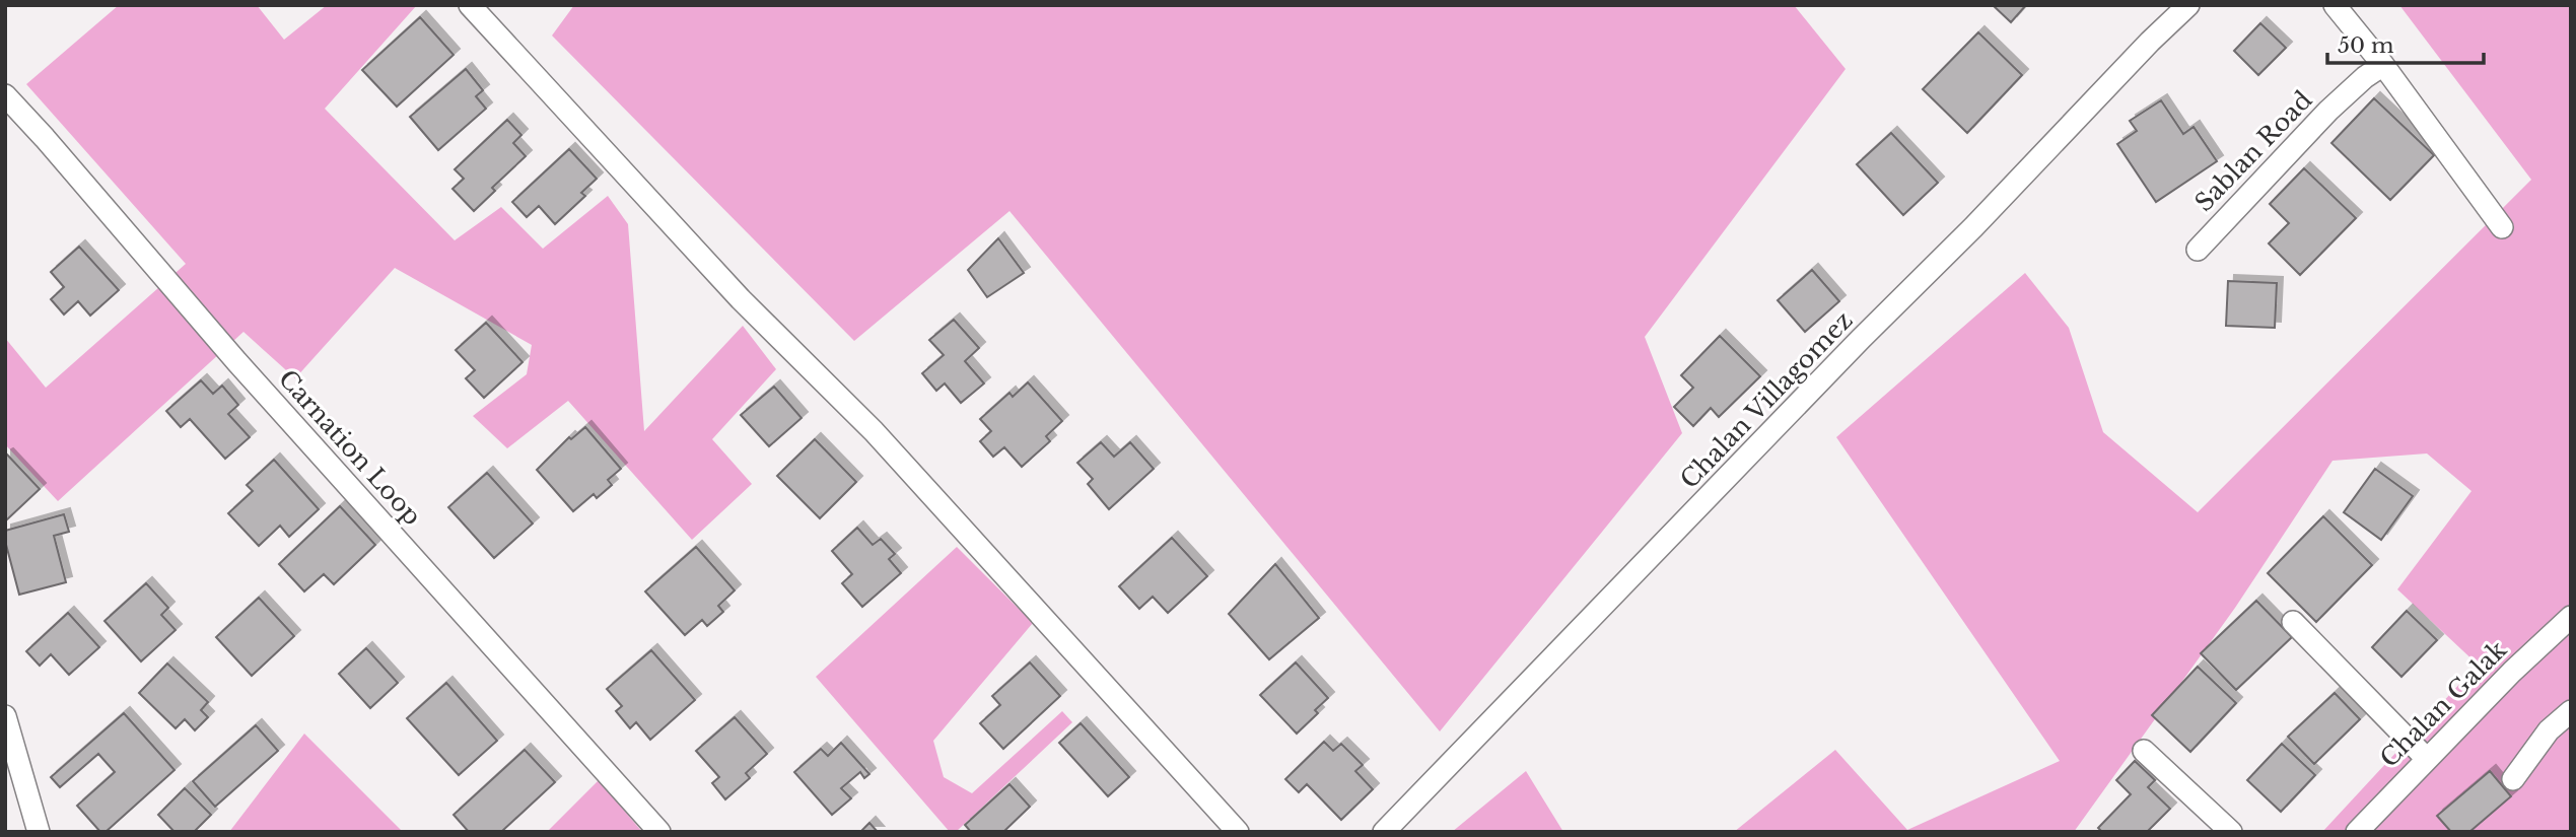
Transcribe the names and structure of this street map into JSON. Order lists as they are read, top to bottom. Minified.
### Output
{"streets":{"street":["Sablan Road","Chalan Villagomez","Carnation Loop","Chalan Galak"]},"scale_bar":"50 m"}
